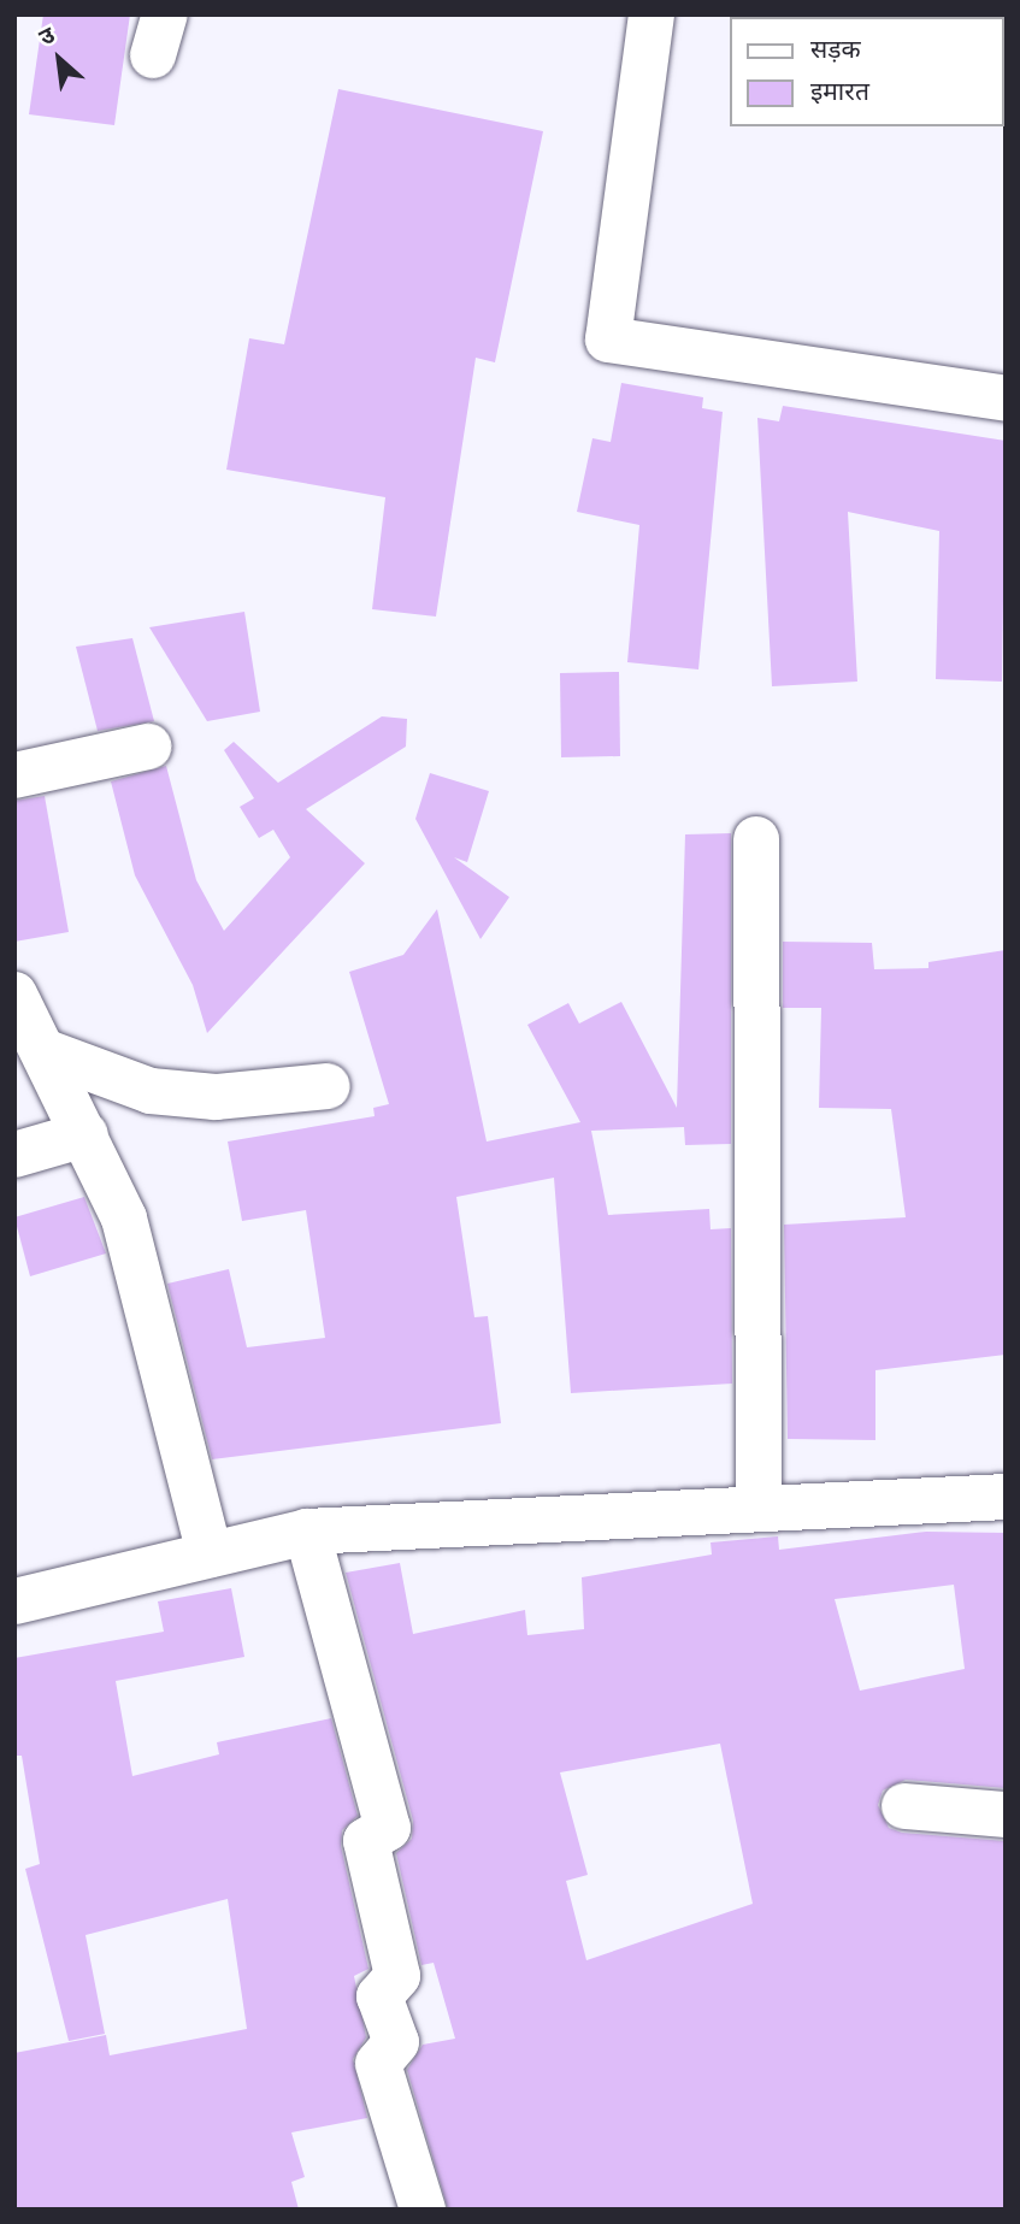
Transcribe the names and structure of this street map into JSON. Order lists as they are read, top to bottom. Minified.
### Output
{"legend":["सड़क","इमारत"],"north":"top left"}
